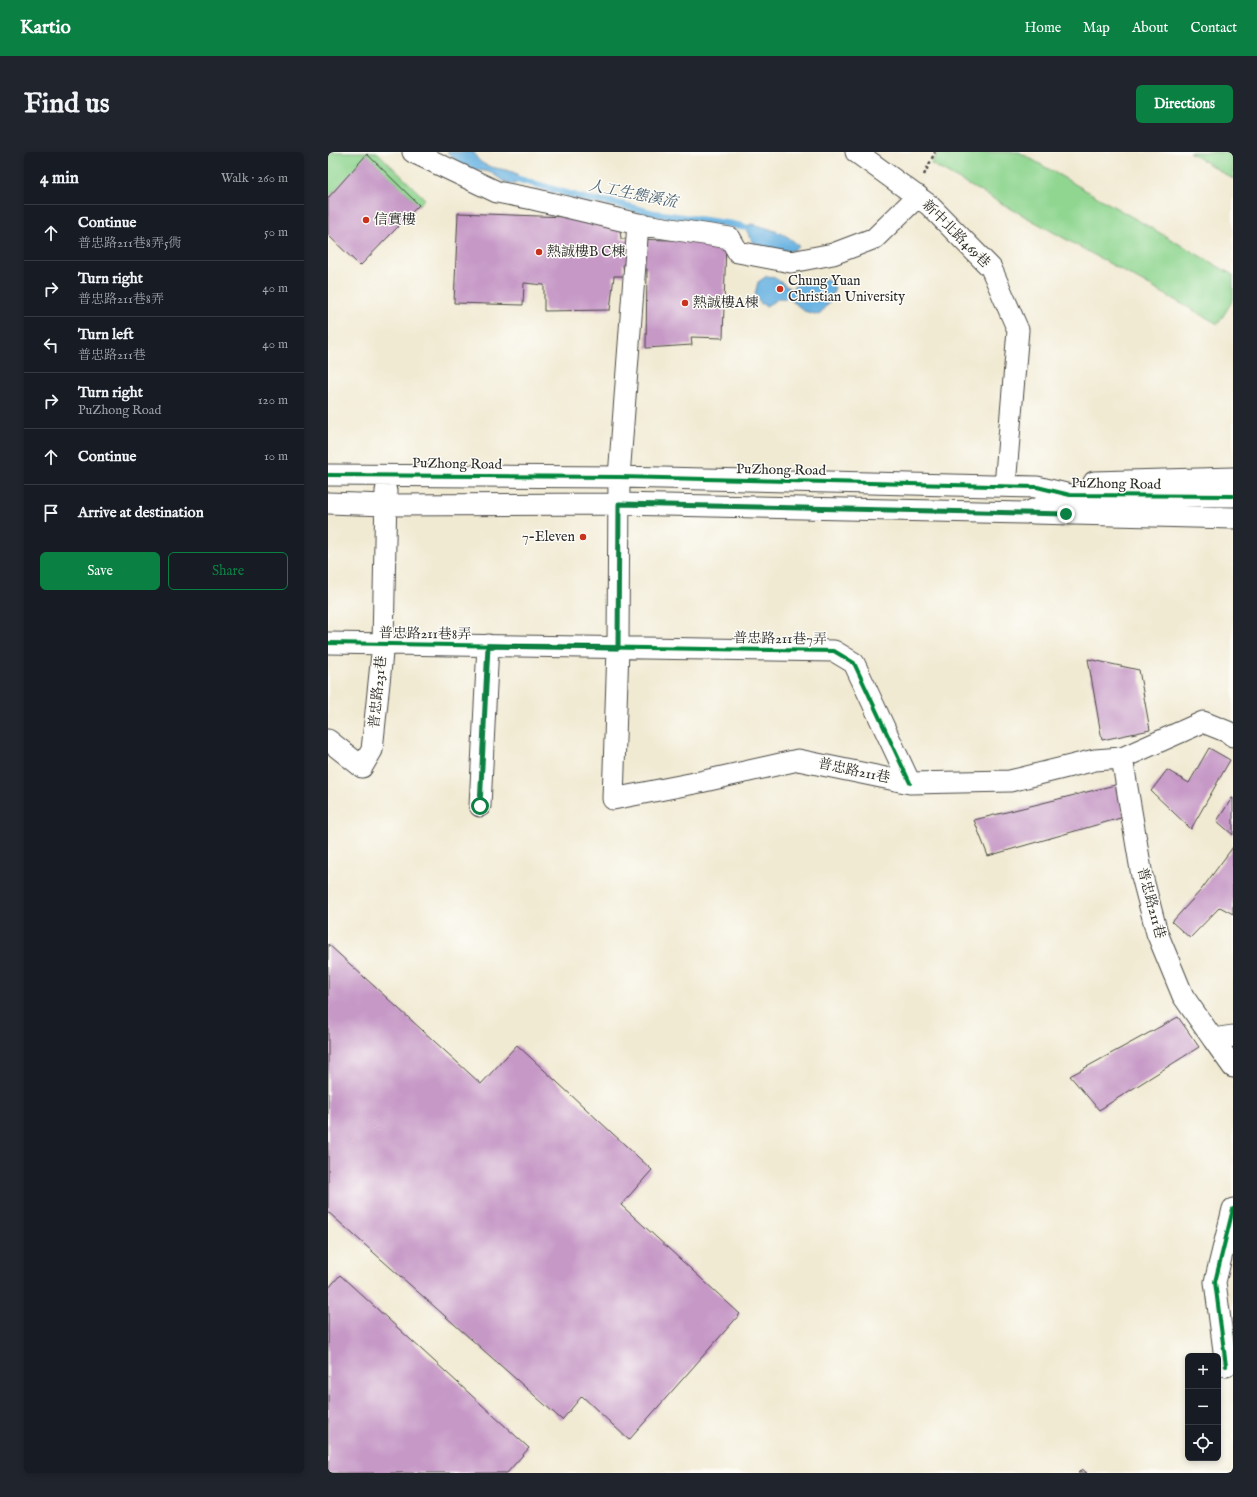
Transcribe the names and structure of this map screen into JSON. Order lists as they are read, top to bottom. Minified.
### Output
{"streets":{"street":["新中北路469巷","PuZhong Road","普忠路211巷8弄","普忠路211巷7弄","普忠路231巷","普忠路211巷"]},"crossings":[["新中北路469巷","PuZhong Road"],["PuZhong Road","普忠路231巷"],["PuZhong Road","普忠路211巷"],["普忠路211巷8弄","普忠路211巷7弄"],["普忠路211巷8弄","普忠路231巷"],["普忠路211巷8弄","普忠路211巷"],["普忠路211巷7弄","普忠路211巷"]],"water":["人工生態溪流"],"places":["信實樓","熱誠樓B C棟","Chung Yuan Christian University","熱誠樓A棟","7-Eleven"],"page":{"header":"Kartio","nav":["Home","Map","About","Contact"],"buttons":["Directions",["Save","Share"]],"title":"Find us","heading":["4 min","Walk · 260 m"],"list":[["Continue","普忠路211巷8弄5衖","50 m"],["Turn right","普忠路211巷8弄","40 m"],["Turn left","普忠路211巷","40 m"],["Turn right","PuZhong Road","120 m"],["Continue","10 m"],"Arrive at destination"],"map_buttons":["+","−"]}}
